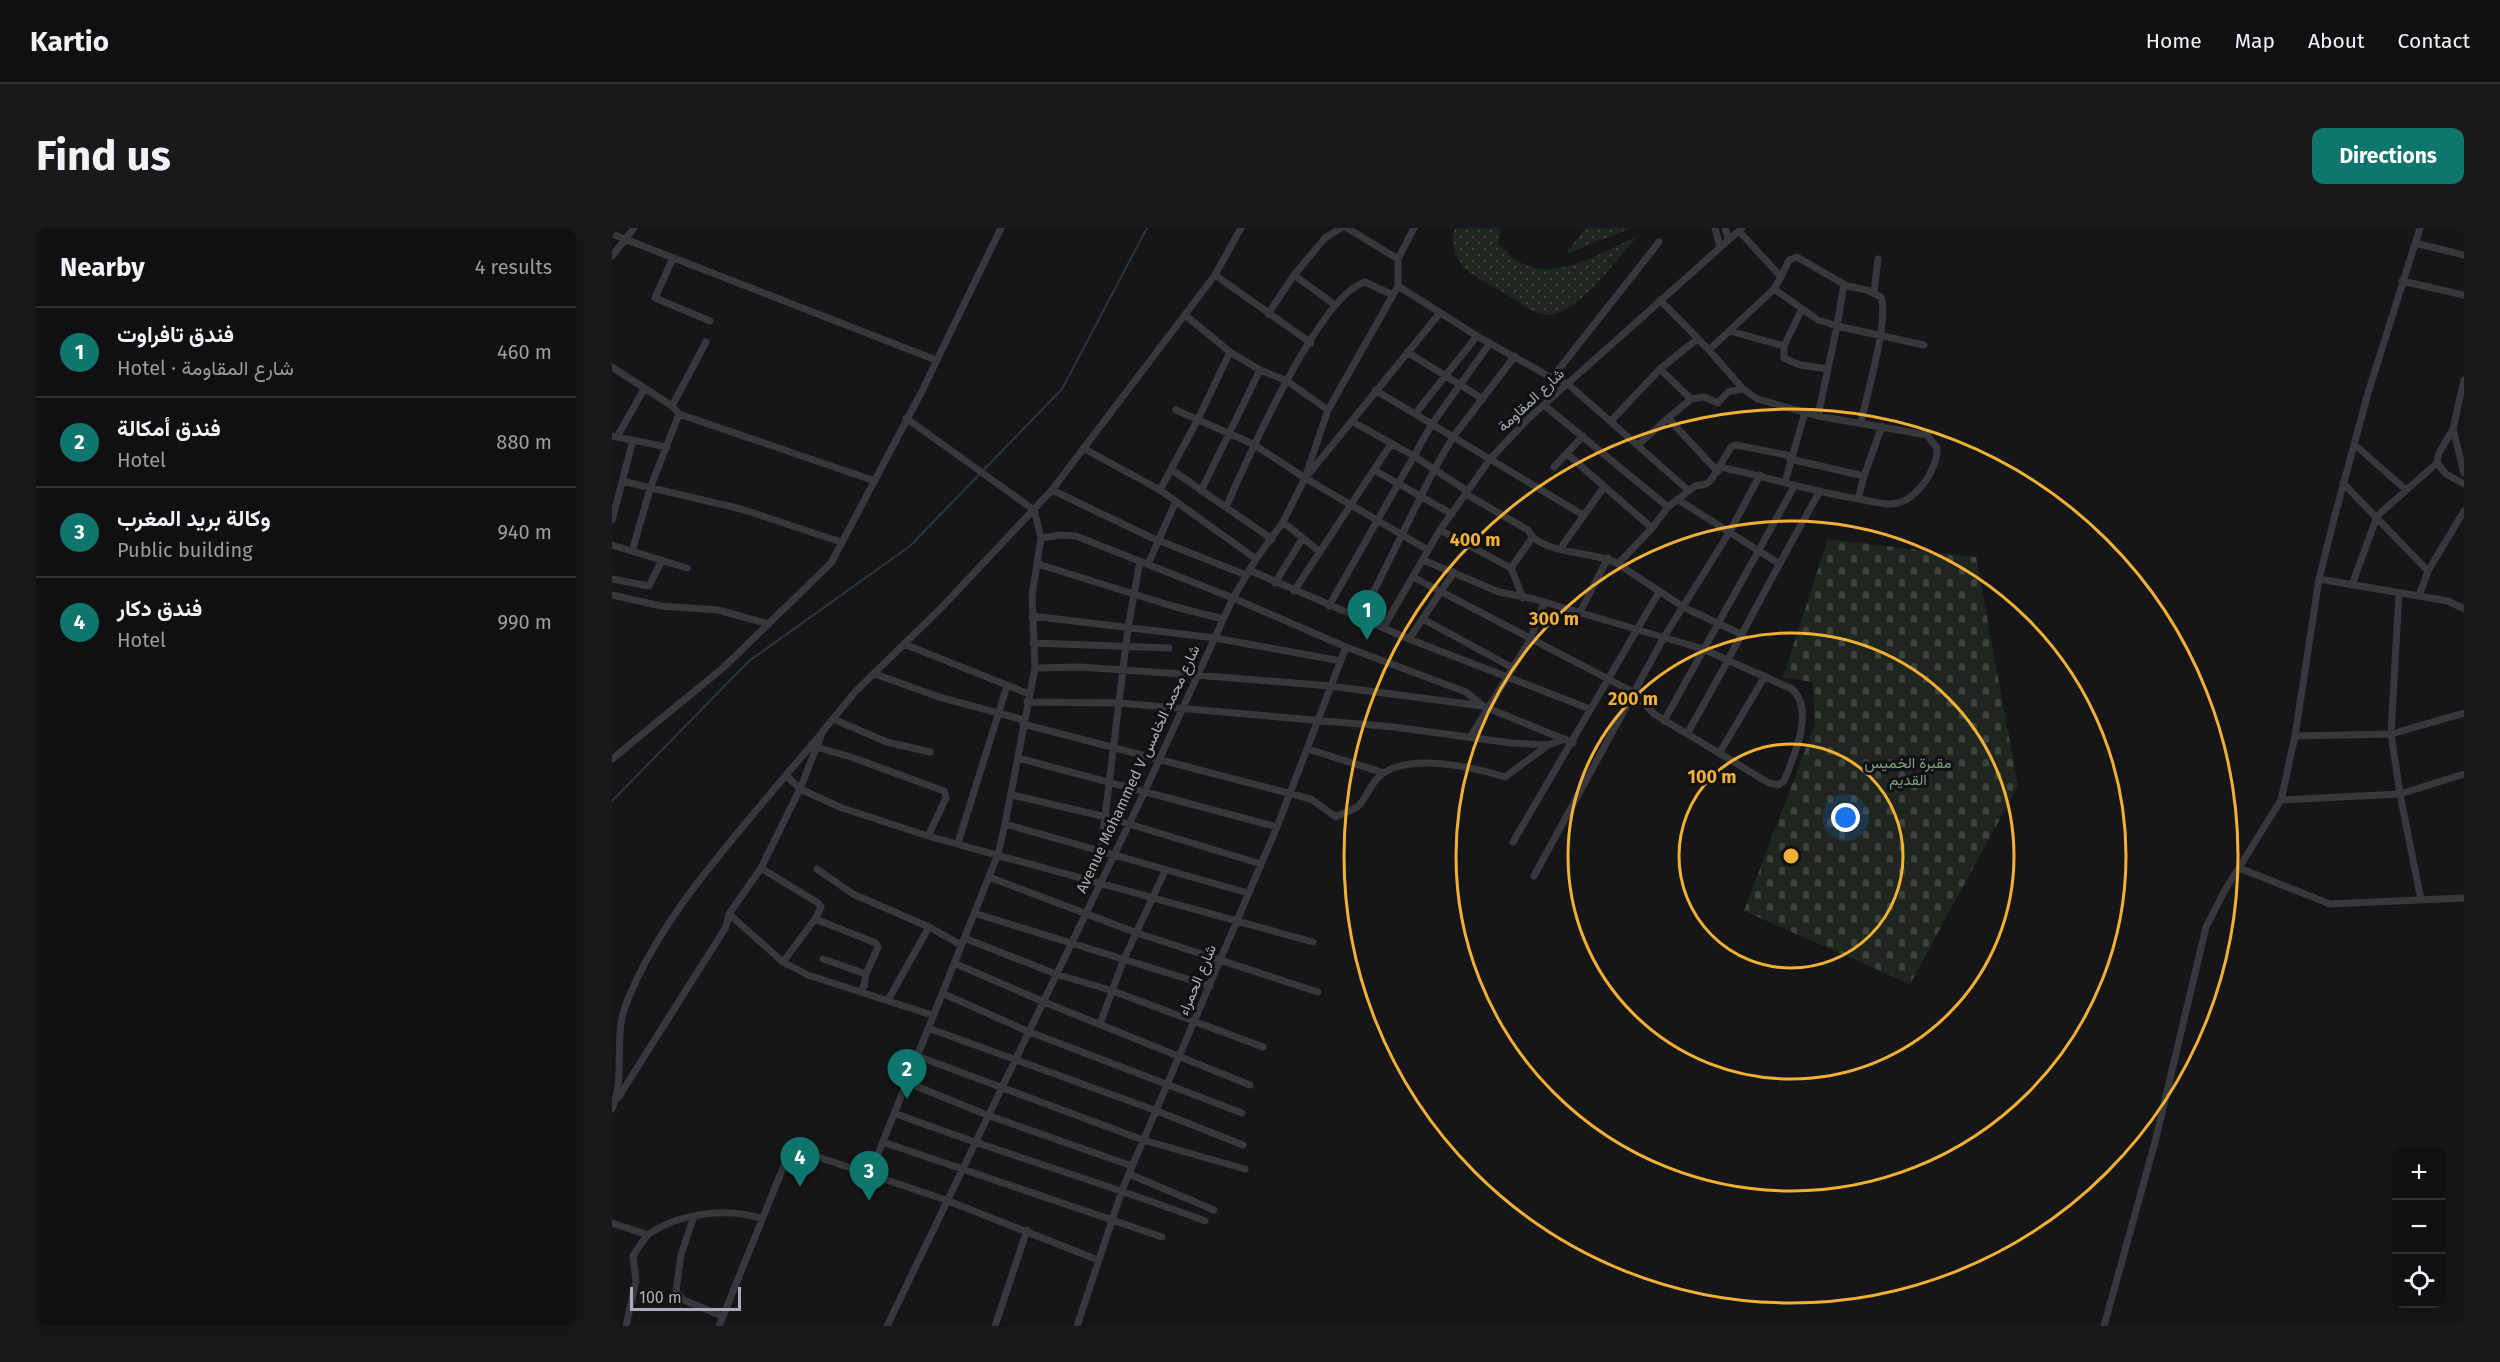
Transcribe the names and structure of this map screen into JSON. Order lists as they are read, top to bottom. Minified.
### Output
{"streets":{"street":["شارع المقاومة","Avenue Mohammed V شارع محمد الخامس","شارع الحمراء"]},"parks":["مقبرة الخميس القديم"],"scale_bar":"100 m","page":{"header":"Kartio","nav":["Home","Map","About","Contact"],"buttons":"Directions","title":"Find us","heading":["Nearby","4 results"],"list":[{"mark":"1","name":"فندق تافراوت","note":"Hotel · شارع المقاومة","value":"460 m"},{"mark":"2","name":"فندق أمكالة","note":"Hotel","value":"880 m"},{"mark":"3","name":"وكالة بريد المغرب","note":"Public building","value":"940 m"},{"mark":"4","name":"فندق دكار","note":"Hotel","value":"990 m"}],"pins":["1","2","4","3"],"map_buttons":["+","−"],"scale":"100 m"},"rings":["400 m","300 m","200 m","100 m"]}
